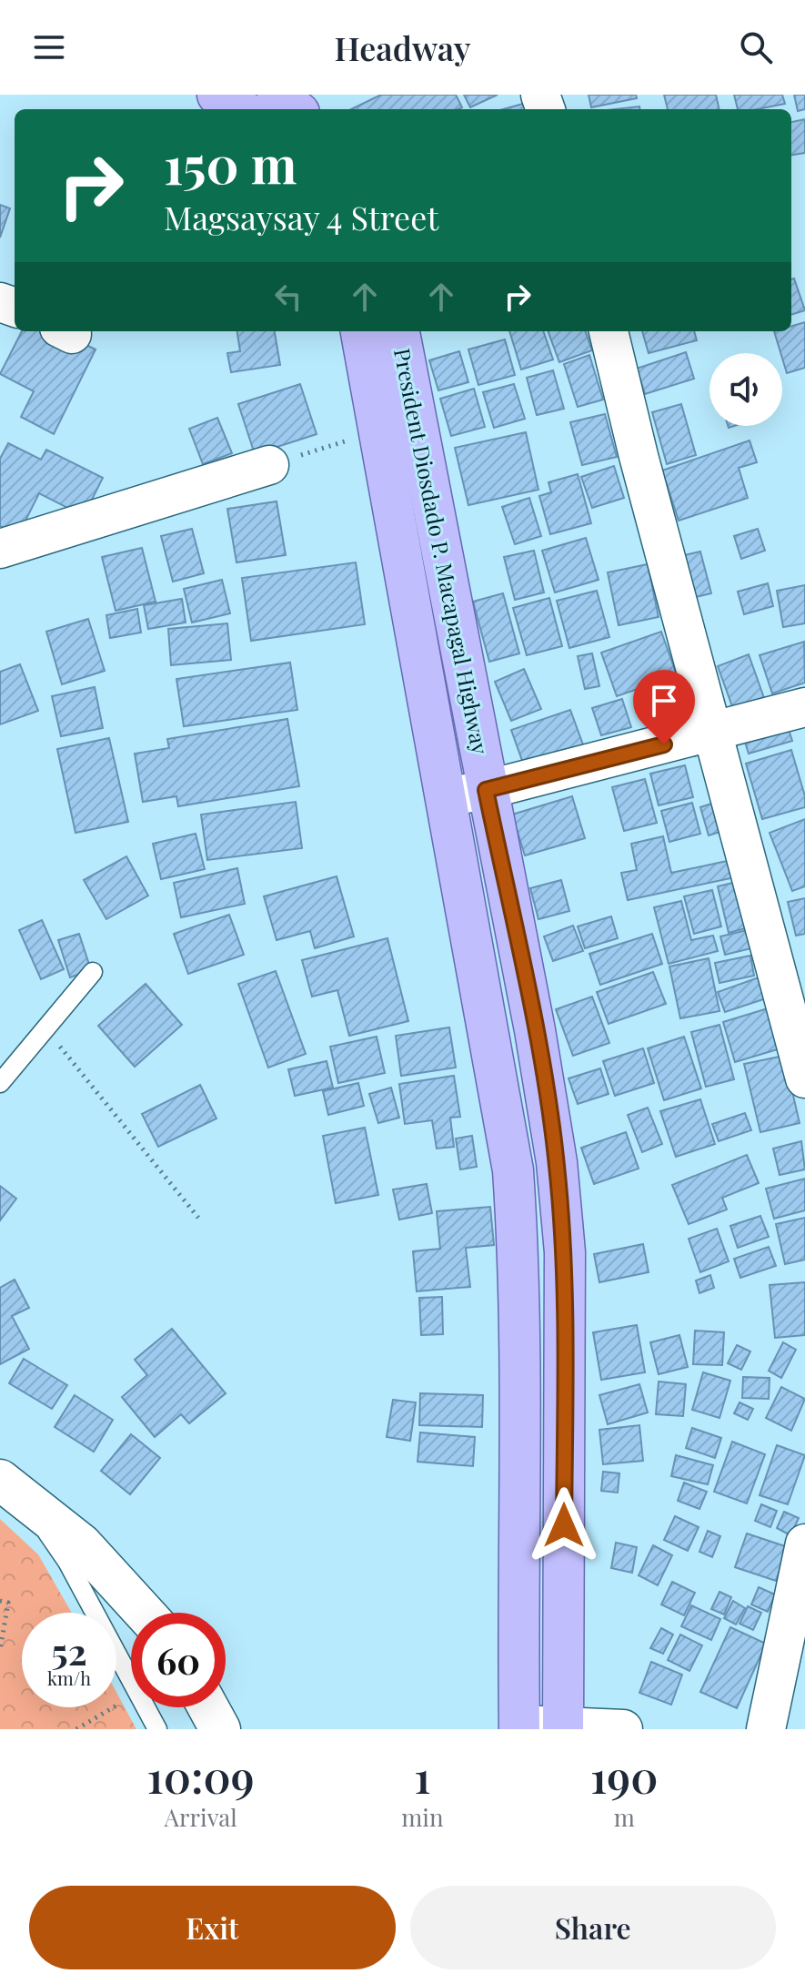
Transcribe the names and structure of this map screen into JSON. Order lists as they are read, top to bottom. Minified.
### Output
{"streets":{"main road":["President Diosdado P. Macapagal Highway"]},"page":{"header":"Headway","turn":["150 m","Magsaysay 4 Street"],"speed":"52 km/h","limit":"60","eta":["10:09","Arrival","1","min","190","m"],"buttons":["Exit","Share"]}}
